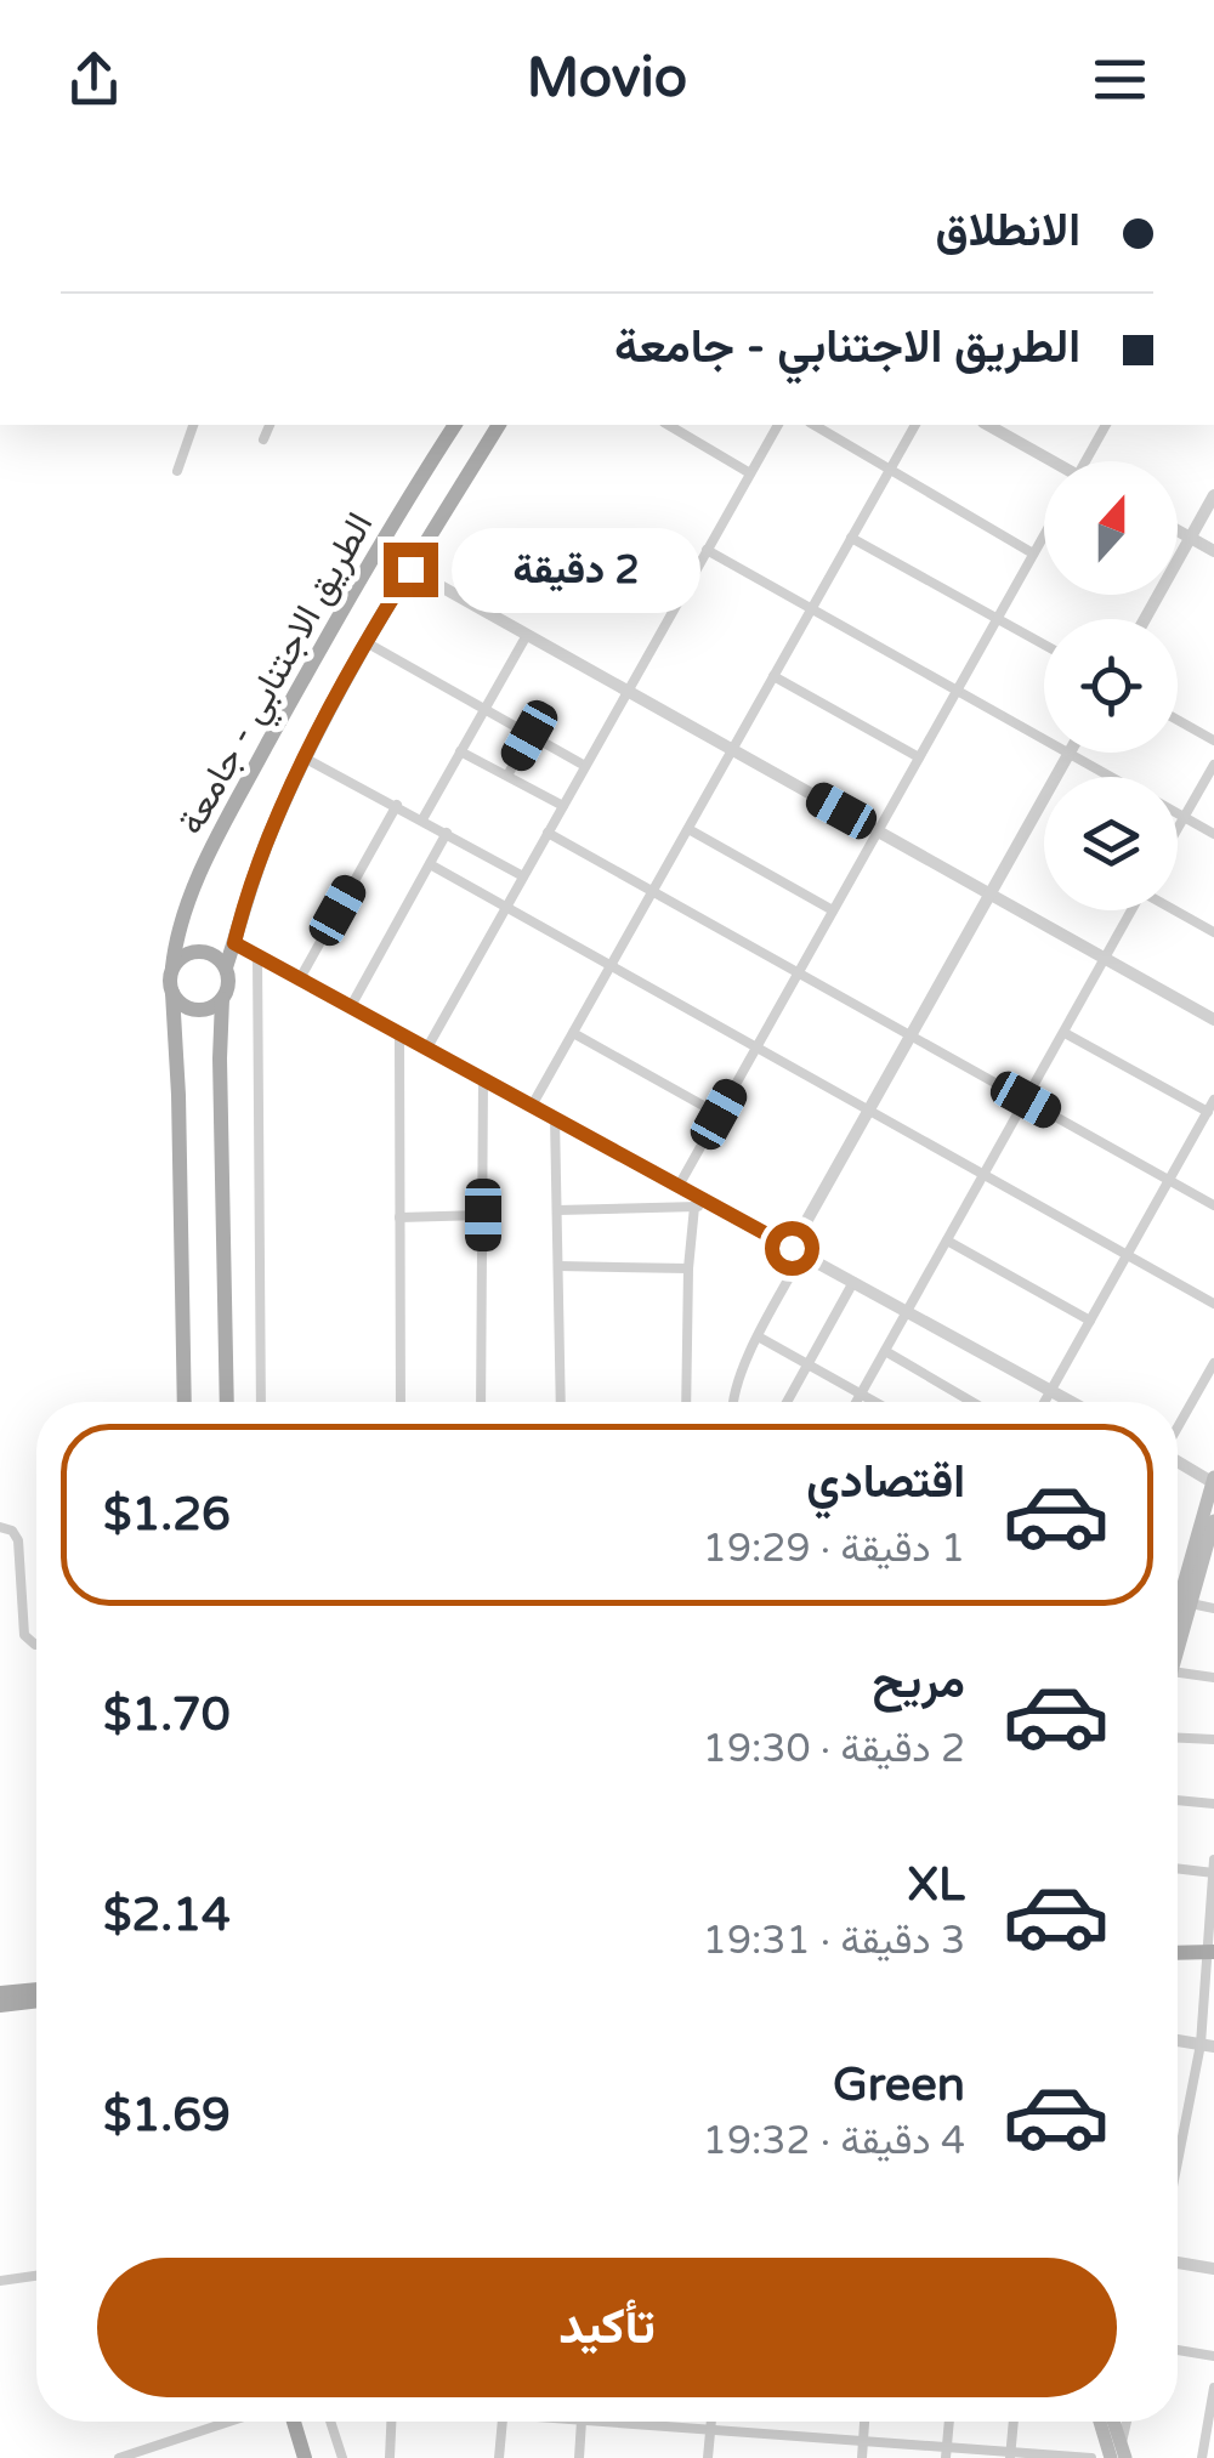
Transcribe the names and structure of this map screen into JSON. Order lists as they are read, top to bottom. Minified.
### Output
{"streets":{"main road":["الطريق الاجتنابي - جامعة"]},"north":"top","page":{"header":"Movio","banner":["الانطلاق","الطريق الاجتنابي - جامعة"],"bubble":"2 دقيقة","list":[{"name":"اقتصادي","note":"1 دقيقة · 19:29","value":"$1.26"},{"name":"مريح","note":"2 دقيقة · 19:30","value":"$1.70"},{"name":"XL","note":"3 دقيقة · 19:31","value":"$2.14"},{"name":"Green","note":"4 دقيقة · 19:32","value":"$1.69"}],"buttons":"تأكيد"}}
